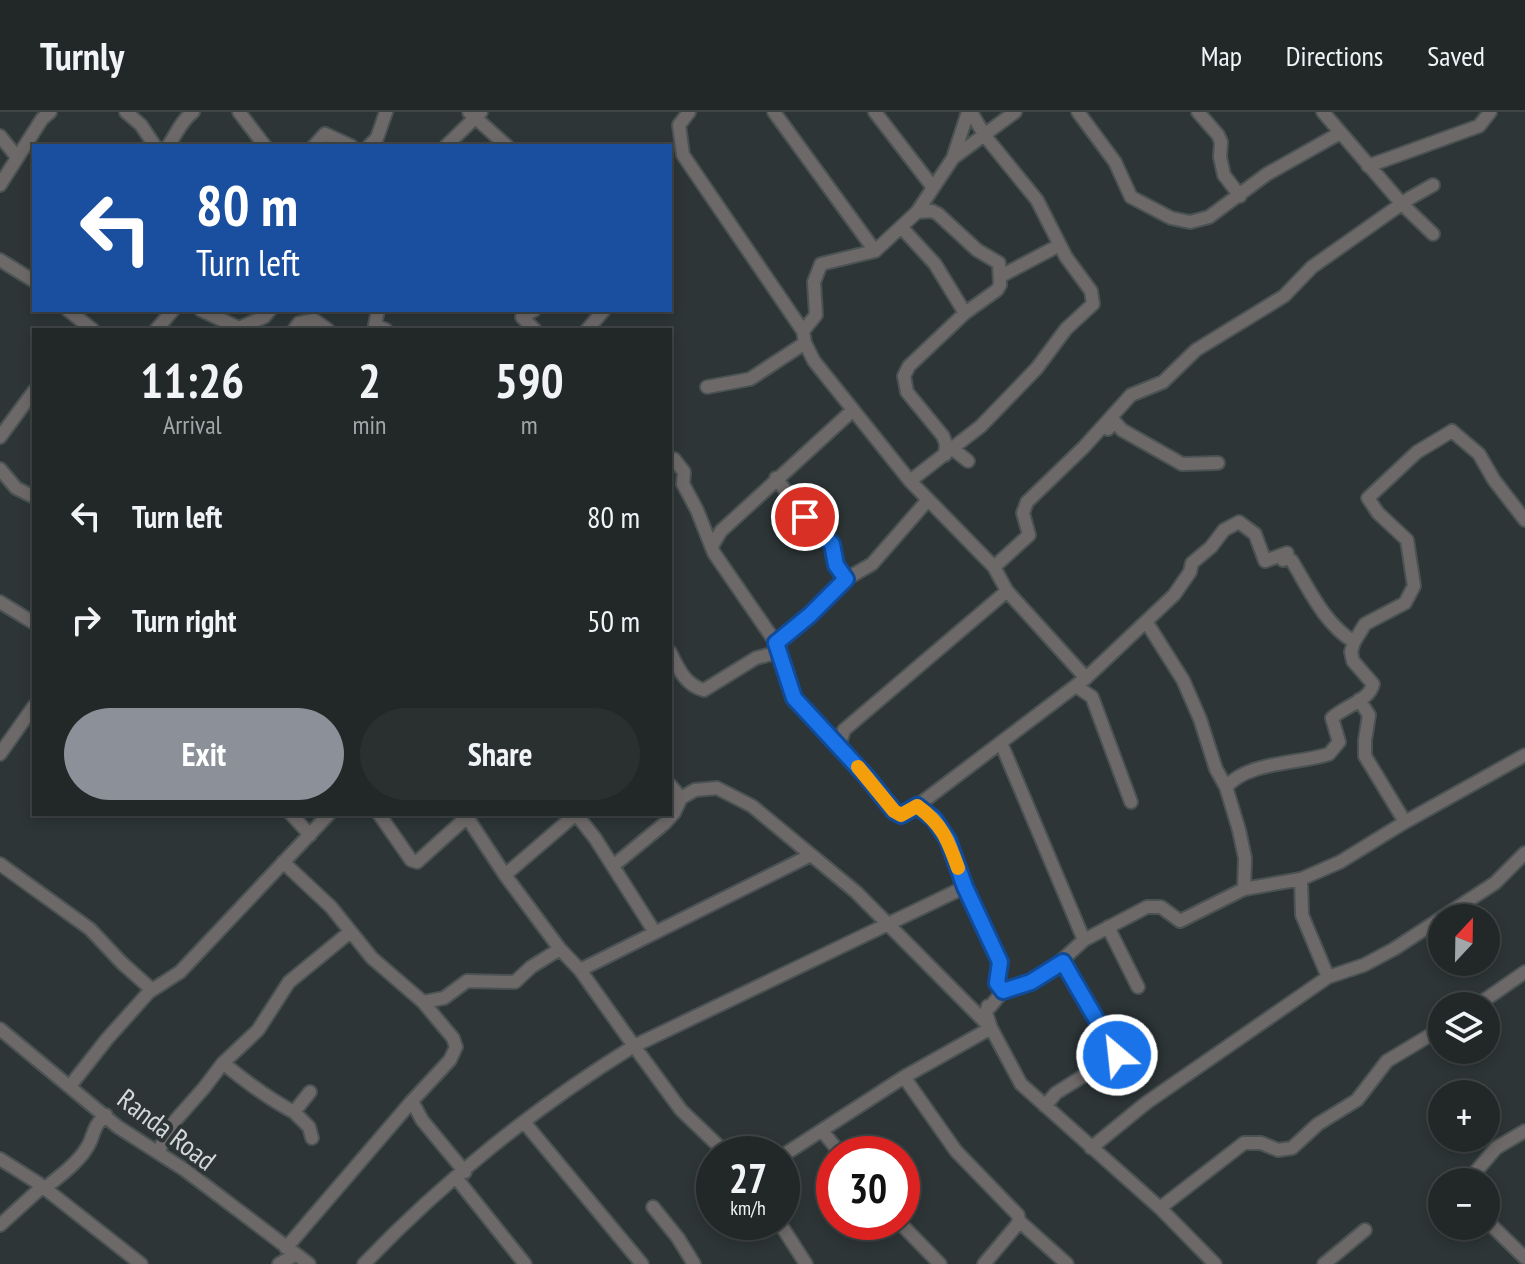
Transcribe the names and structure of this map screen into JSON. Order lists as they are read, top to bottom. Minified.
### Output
{"streets":{"street":["Randa Road"]},"north":"top","page":{"header":"Turnly","nav":["Map","Directions","Saved"],"turn":["80 m","Turn left"],"eta":["11:26","Arrival","2","min","590","m"],"list":[{"name":"Turn left","value":"80 m"},{"name":"Turn right","value":"50 m"}],"buttons":["Exit","Share"],"map_buttons":["+","−"],"speed":"27 km/h","limit":"30"}}
